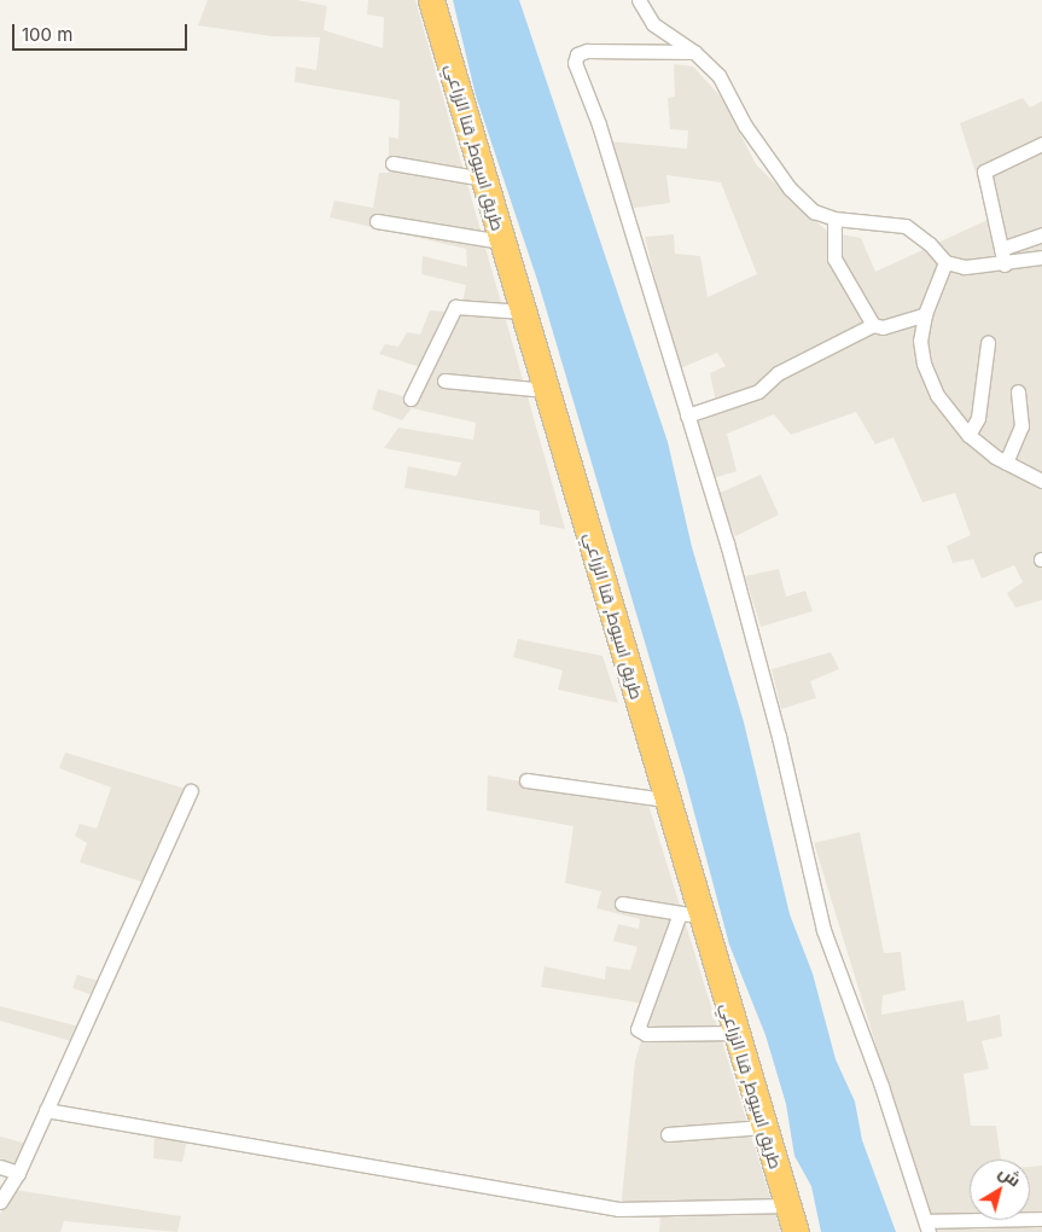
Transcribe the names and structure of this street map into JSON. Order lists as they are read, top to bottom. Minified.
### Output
{"streets":{"highway":["طريق اسيوط, قنا الزراعي"]},"scale_bar":"100 m","north":"top right"}
